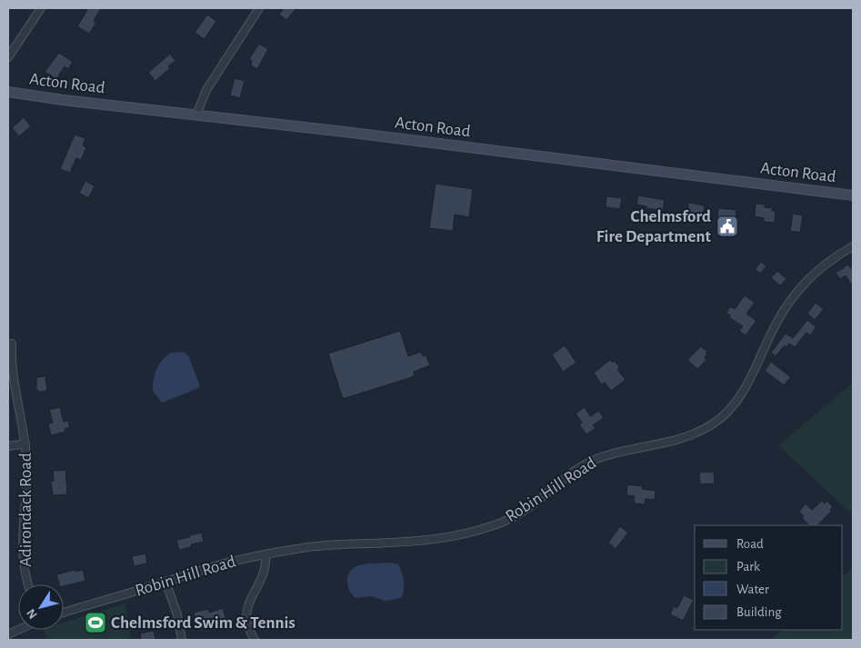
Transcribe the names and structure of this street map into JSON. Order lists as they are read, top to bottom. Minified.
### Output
{"streets":{"main road":["Acton Road"],"street":["Robin Hill Road","Adirondack Road"]},"places":{"public building":["Chelmsford Fire Department"],"sports":["Chelmsford Swim & Tennis"]},"legend":["Road","Park","Water","Building"],"north":"bottom left"}
